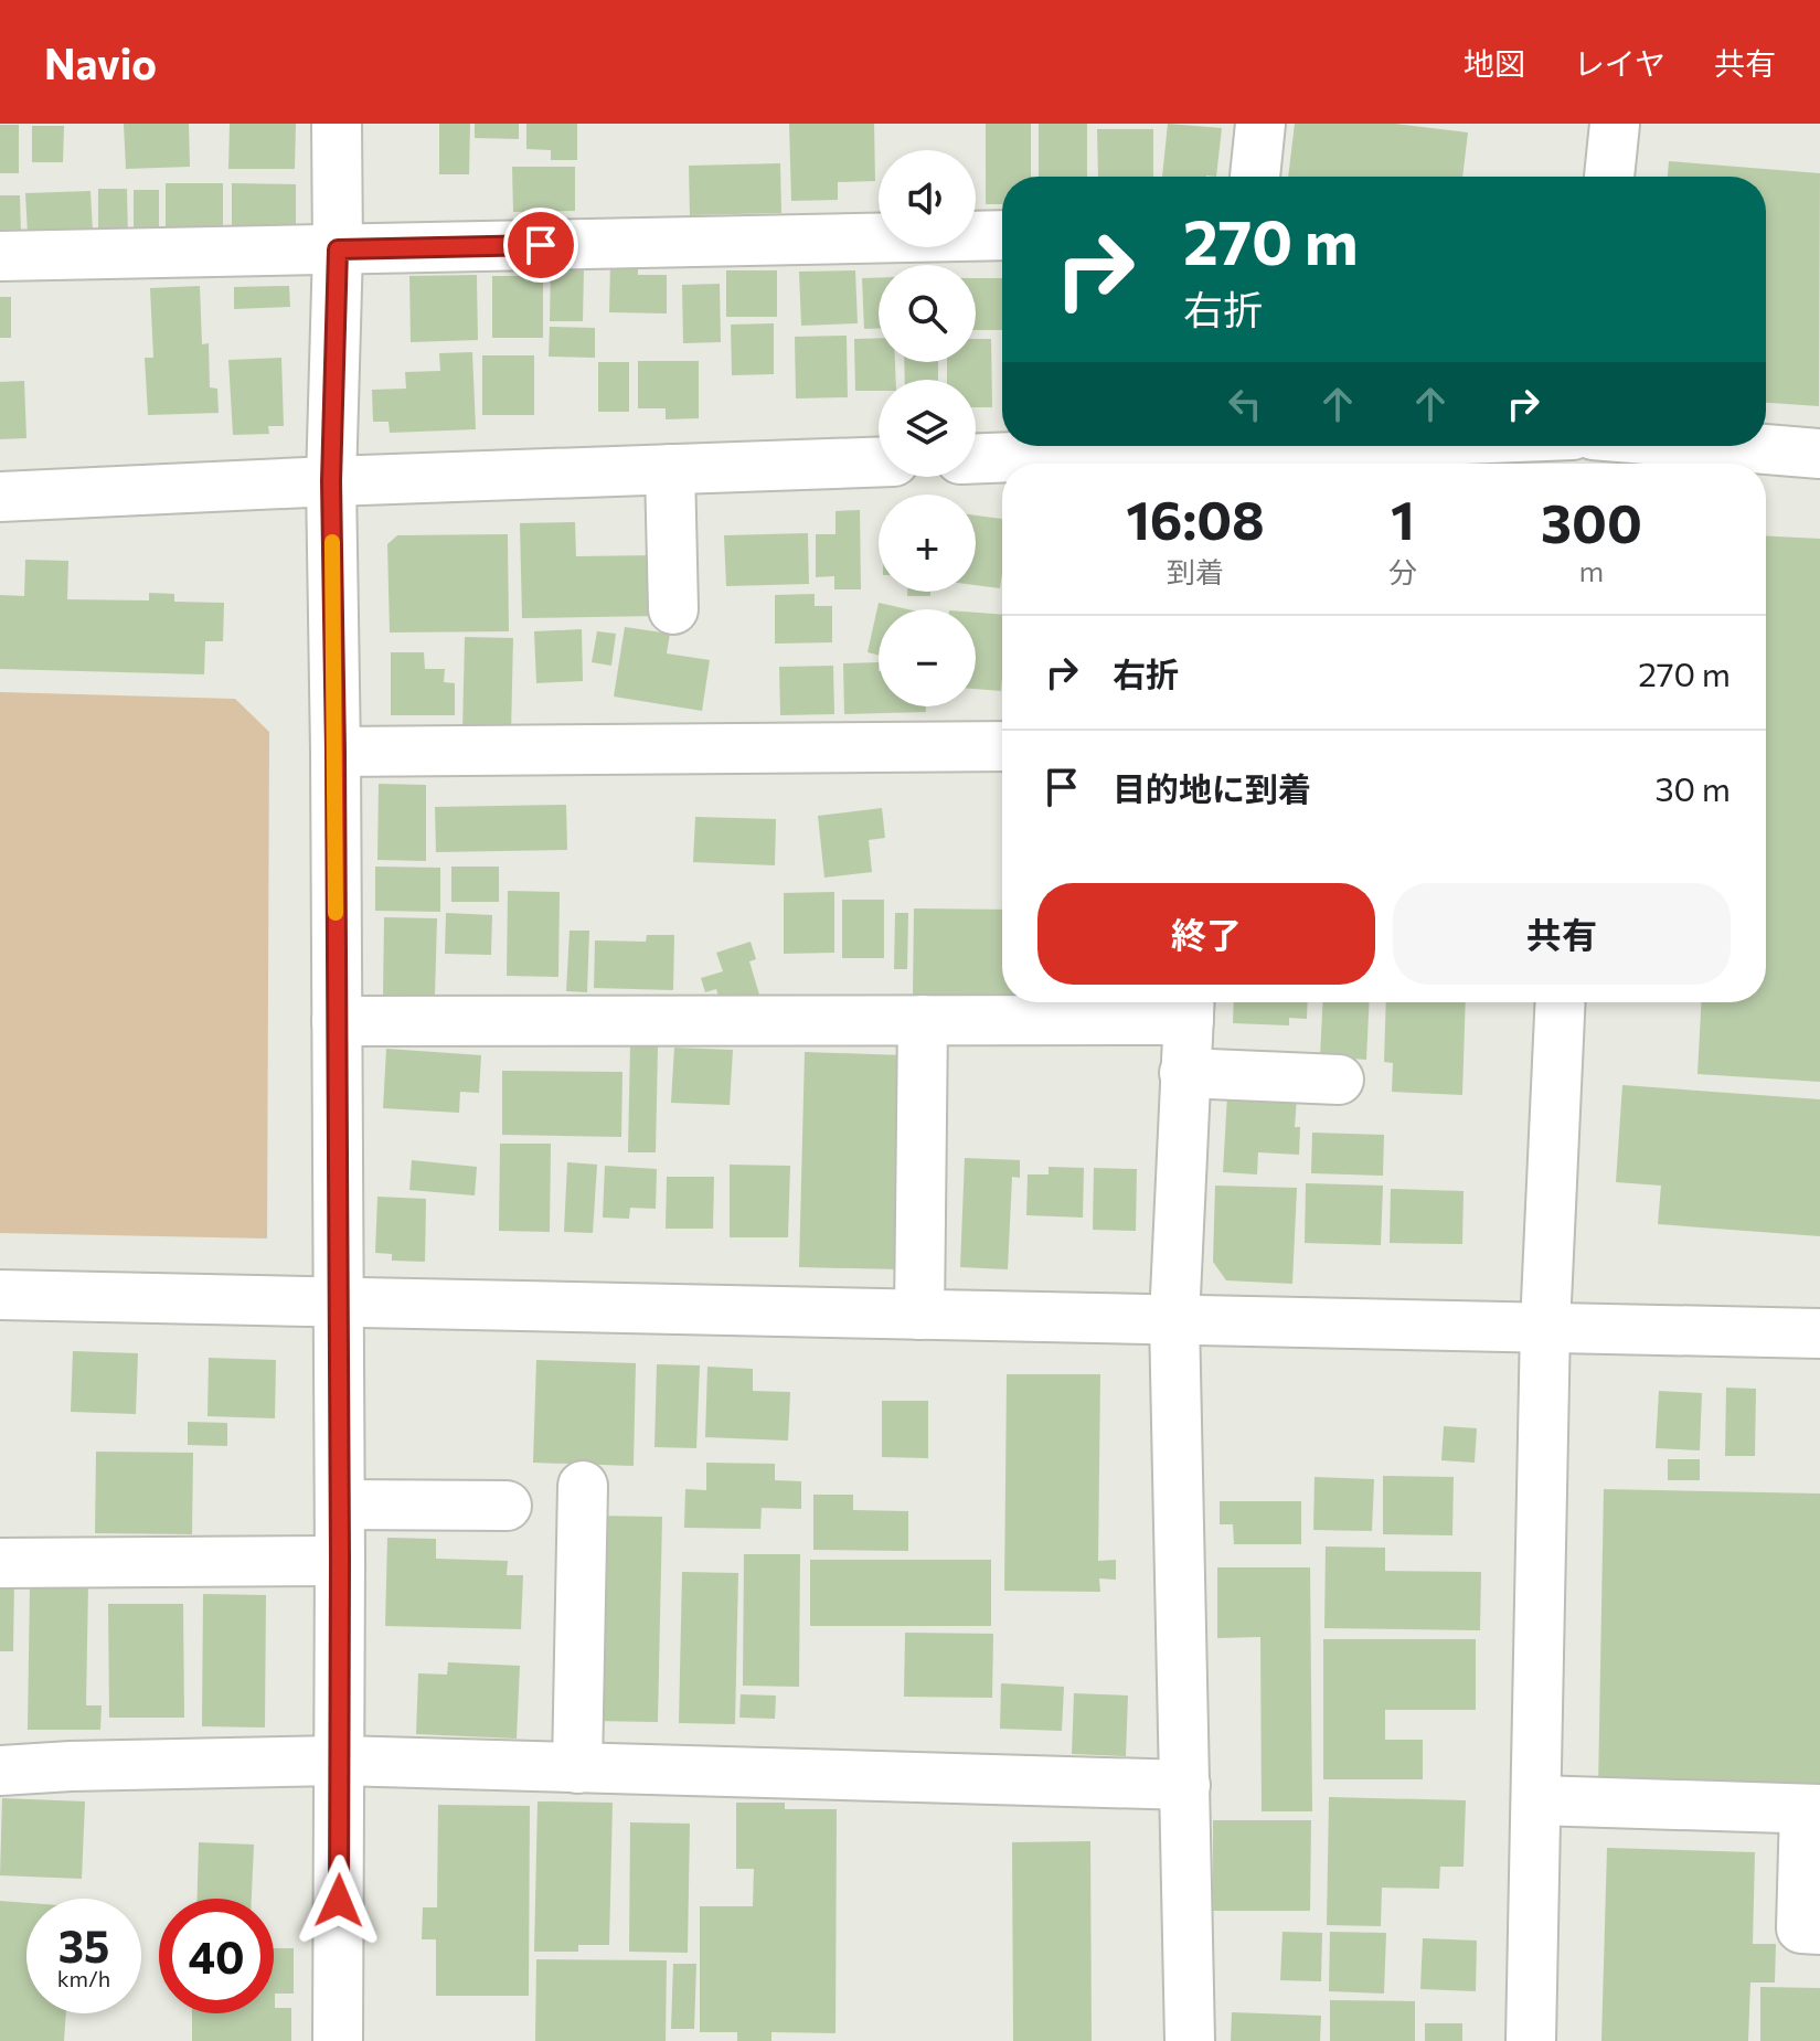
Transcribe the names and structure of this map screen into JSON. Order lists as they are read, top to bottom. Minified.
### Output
{"page":{"header":"Navio","nav":["地図","レイヤ","共有"],"map_buttons":["+","−"],"turn":["270 m","右折"],"eta":["16:08","到着","1","分","300","m"],"list":[{"name":"右折","value":"270 m"},{"name":"目的地に到着","value":"30 m"}],"buttons":["終了","共有"],"speed":"35 km/h","limit":"40"}}
